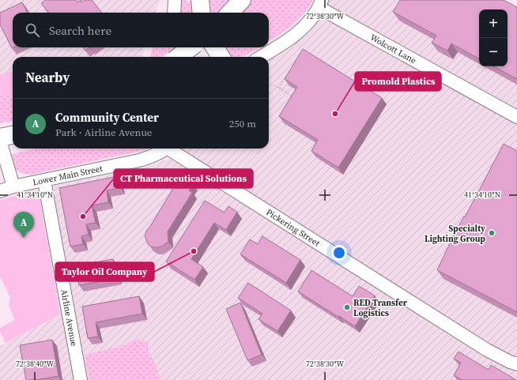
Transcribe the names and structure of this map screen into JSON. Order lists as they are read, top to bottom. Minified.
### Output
{"streets":{"street":["Wolcott Lane","Lower Main Street","Pickering Street","Airline Avenue"]},"crossings":[["Lower Main Street","Airline Avenue"]],"places":["Promold Plastics","CT Pharmaceutical Solutions","Specialty Lighting Group","Taylor Oil Company","RED Transfer Logistics"],"page":{"map_buttons":["+","−"],"search":"Search here","heading":"Nearby","list":[{"mark":"A","name":"Community Center","note":"Park · Airline Avenue","value":"250 m"}],"pins":"A"},"coordinates":["72°38'30\"W","41°34'10\"N","72°38'40\"W"]}
